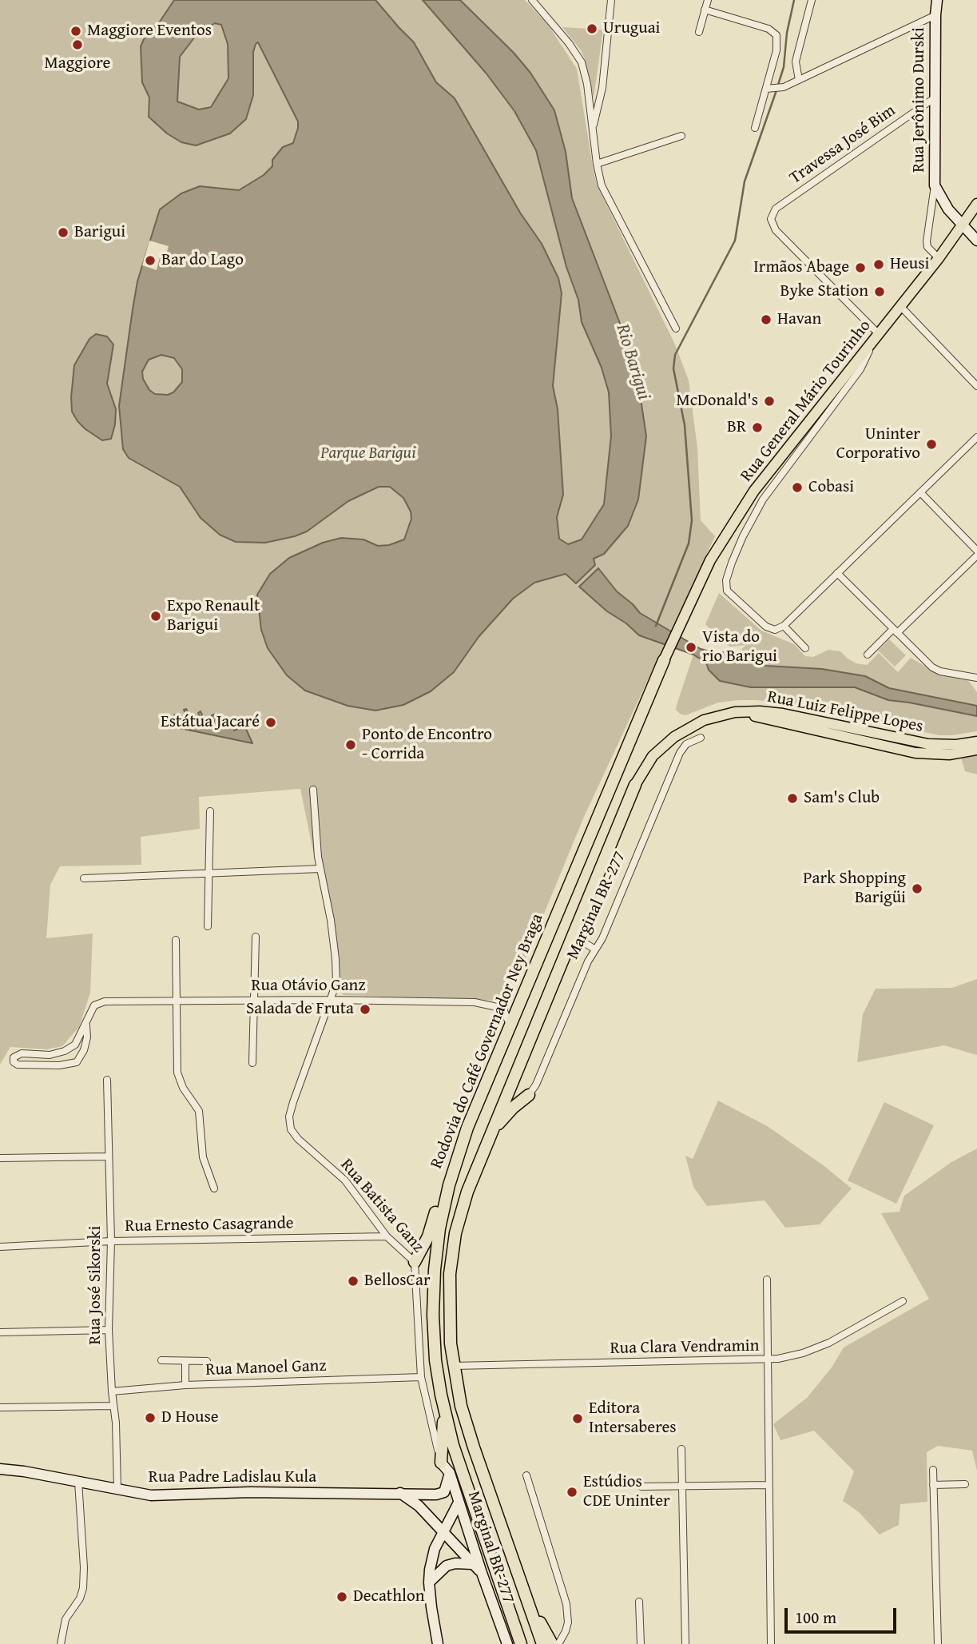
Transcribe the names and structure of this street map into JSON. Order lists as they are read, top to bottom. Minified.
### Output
{"streets":{"highway":["Rodovia do Café Governador Ney Braga"],"main road":["Rua General Mário Tourinho","Rua Luiz Felippe Lopes"],"street":["Rua Jerônimo Durski","Travessa José Bim","Marginal BR-277","Rua Otávio Ganz","Rua Batista Ganz","Rua Ernesto Casagrande","Rua José Sikorski","Rua Clara Vendramin","Rua Manoel Ganz","Rua Padre Ladislau Kula"]},"crossings":[["Rua Jerônimo Durski","Travessa José Bim"],["Rua Jerônimo Durski","Rua General Mário Tourinho"],["Travessa José Bim","Rua General Mário Tourinho"],["Rua General Mário Tourinho","Rodovia do Café Governador Ney Braga"],["Marginal BR-277","Rua Batista Ganz"],["Marginal BR-277","Rua Padre Ladislau Kula"],["Rua Otávio Ganz","Rodovia do Café Governador Ney Braga"],["Rua Otávio Ganz","Rua Batista Ganz"],["Rua Batista Ganz","Rua Ernesto Casagrande"],["Rua Batista Ganz","Rua Manoel Ganz"],["Rua Ernesto Casagrande","Rua José Sikorski"],["Rua José Sikorski","Rua Manoel Ganz"],["Rua José Sikorski","Rua Padre Ladislau Kula"]],"water":["Rio Barigui"],"parks":["Parque Barigui"],"places":["Uruguai","Maggiore Eventos","Maggiore","Barigui","Bar do Lago","Heusi","Irmãos Abage","Byke Station","Havan","McDonald's","BR","Uninter Corporativo","Cobasi","Expo Renault Barigui","Vista do rio Barigui","Estátua Jacaré","Ponto de Encontro - Corrida","Sam's Club","Park Shopping Barigüi","Salada de Fruta","BellosCar","D House","Editora Intersaberes","Estúdios CDE Uninter","Decathlon"],"scale_bar":"100 m"}
